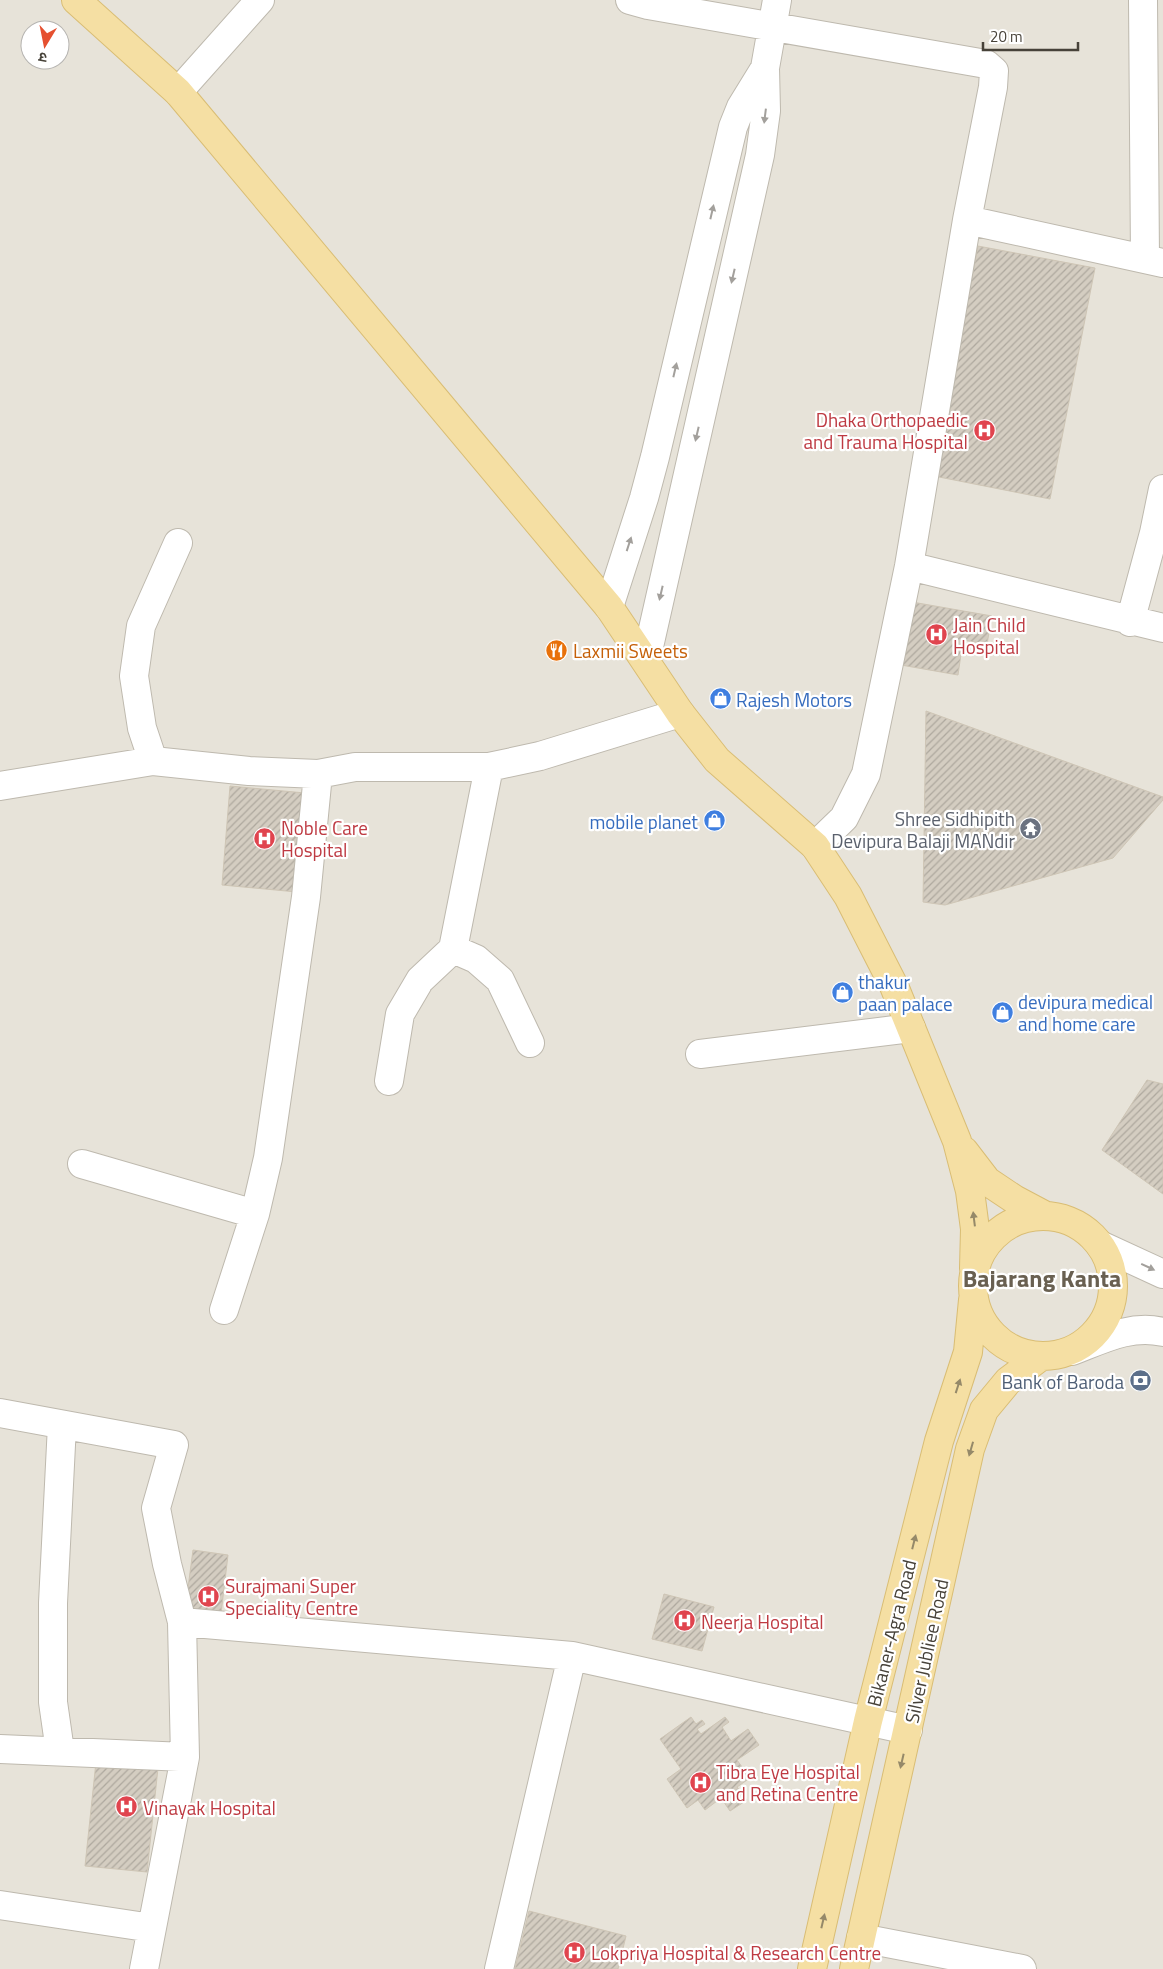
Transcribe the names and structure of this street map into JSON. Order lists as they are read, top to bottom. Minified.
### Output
{"streets":{"main road":["Bikaner-Agra Road","Silver Jubliee Road"]},"crossings":[["Bikaner-Agra Road","Silver Jubliee Road"]],"one_way":["Bikaner-Agra Road","Silver Jubliee Road"],"districts":["Bajarang Kanta"],"places":{"hospital":["Dhaka Orthopaedic and Trauma Hospital","Jain Child Hospital","Noble Care Hospital","Surajmani Super Speciality Centre","Neerja Hospital","Tibra Eye Hospital and Retina Centre","Vinayak Hospital","Lokpriya Hospital & Research Centre"],"restaurant":["Laxmii Sweets"],"shop":["Rajesh Motors","mobile planet","thakur paan palace","devipura medical and home care"],"temple":["Shree Sidhipith Devipura Balaji MANdir"],"bank":["Bank of Baroda"]},"scale_bar":"20 m","north":"bottom"}
